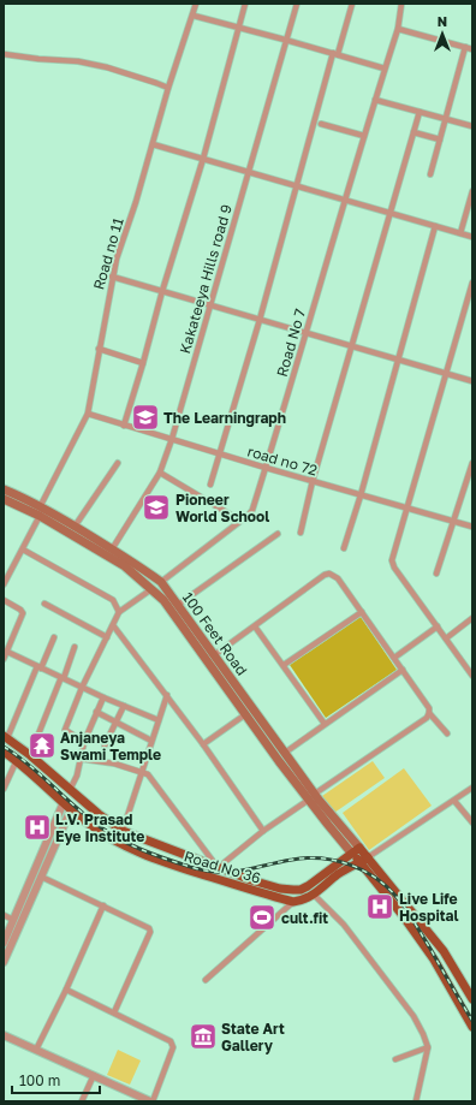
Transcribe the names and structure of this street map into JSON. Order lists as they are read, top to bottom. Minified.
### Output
{"streets":{"main road":["100 Feet Road","Road No 36"],"street":["Road no 11","Kakateeya Hills road 9","Road No 7","road no 72"]},"crossings":[["Road no 11","road no 72"],["Road no 11","100 Feet Road"],["Kakateeya Hills road 9","road no 72"],["Kakateeya Hills road 9","100 Feet Road"],["Road No 7","road no 72"],["Road No 7","100 Feet Road"],["100 Feet Road","Road No 36"]],"places":{"school or university":["The Learningraph","Pioneer World School"],"temple":["Anjaneya Swami Temple"],"hospital":["L.V. Prasad Eye Institute","Live Life Hospital"],"sports":["cult.fit"],"museum":["State Art Gallery"]},"scale_bar":"100 m","north":"top"}
